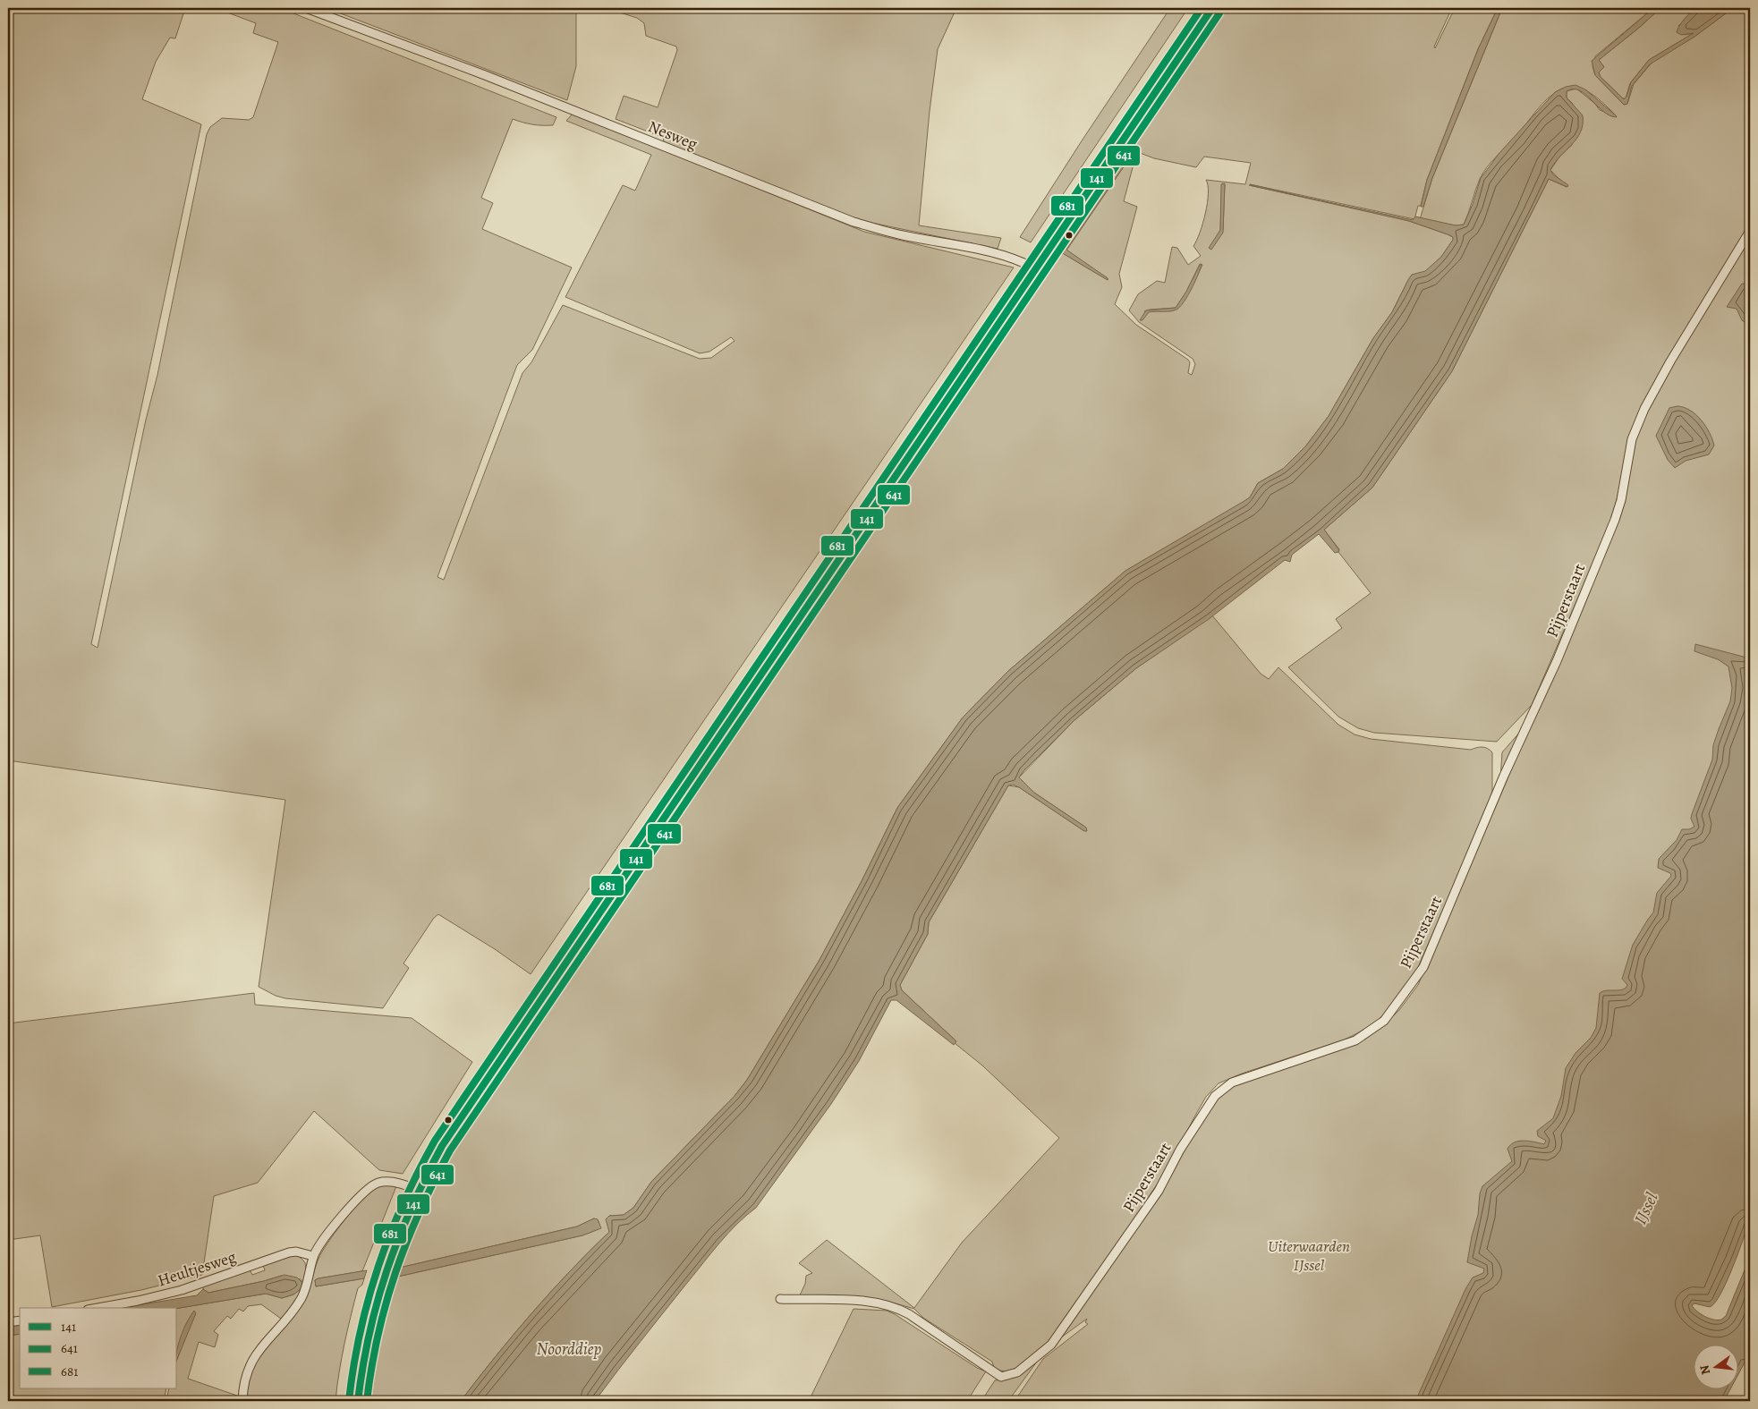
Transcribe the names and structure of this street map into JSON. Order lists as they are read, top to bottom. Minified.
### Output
{"streets":{"street":["Nesweg","Pijperstaart","Heultjesweg"]},"water":["IJssel","Noorddiep"],"parks":["Uiterwaarden IJssel"],"lines":["transit line 141","transit line 681","transit line 641"],"legend":["141","641","681"],"north":"left"}
